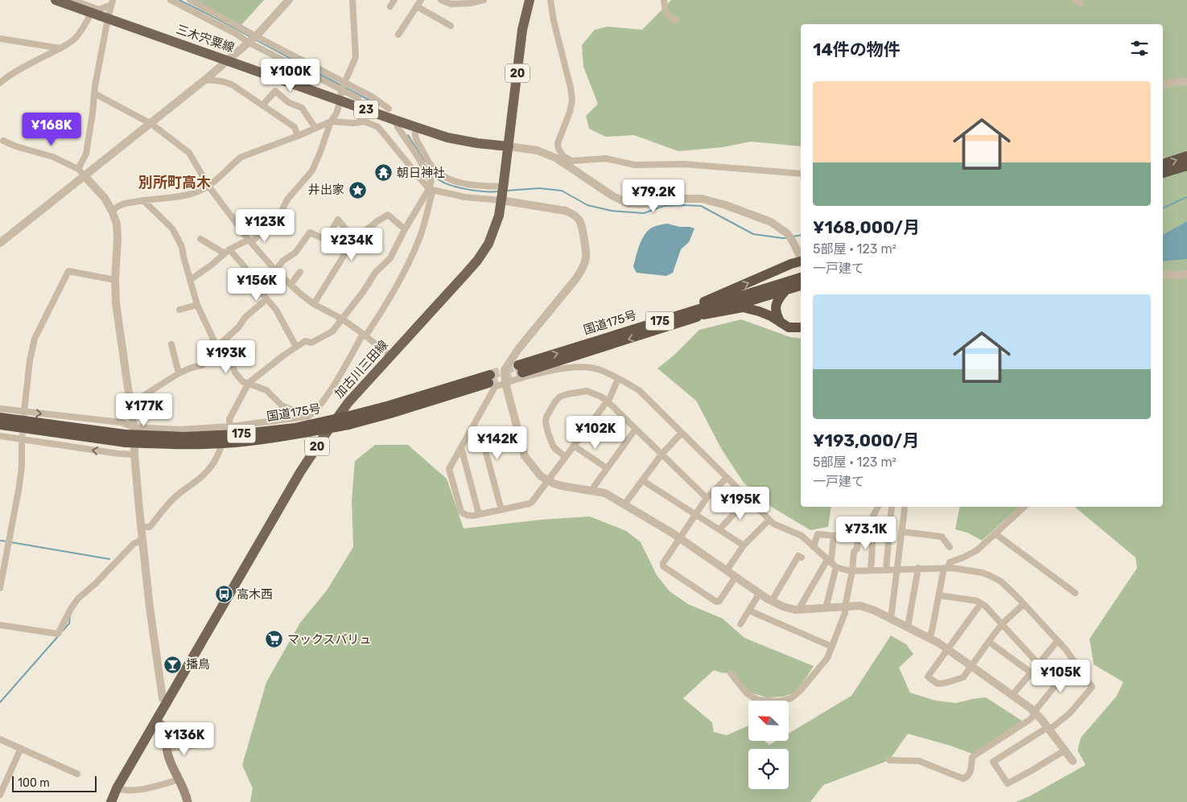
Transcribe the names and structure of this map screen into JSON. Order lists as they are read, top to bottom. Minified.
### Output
{"streets":{"highway":["175","国道175号"],"main road":["三木宍粟線","20","23","加古川三田線"]},"crossings":[["三木宍粟線","加古川三田線"]],"districts":["別所町高木"],"places":{"temple":["朝日神社"],"place":["井出家"],"bus stop":["高木西"],"supermarket":["マックスバリュ"],"bar":["播鳥"]},"scale_bar":"100 m","north":"top left","page":{"heading":"14件の物件","price":["¥100K","¥168K","¥79.2K","¥123K","¥234K","¥156K","¥193K","¥177K","¥102K","¥142K","¥195K","¥73.1K","¥105K","¥136K"],"list":[{"name":"¥168,000/月","note":"5部屋 · 123 m² · 一戸建て"},{"name":"¥193,000/月","note":"5部屋 · 123 m² · 一戸建て"}],"scale":"100 m"}}
